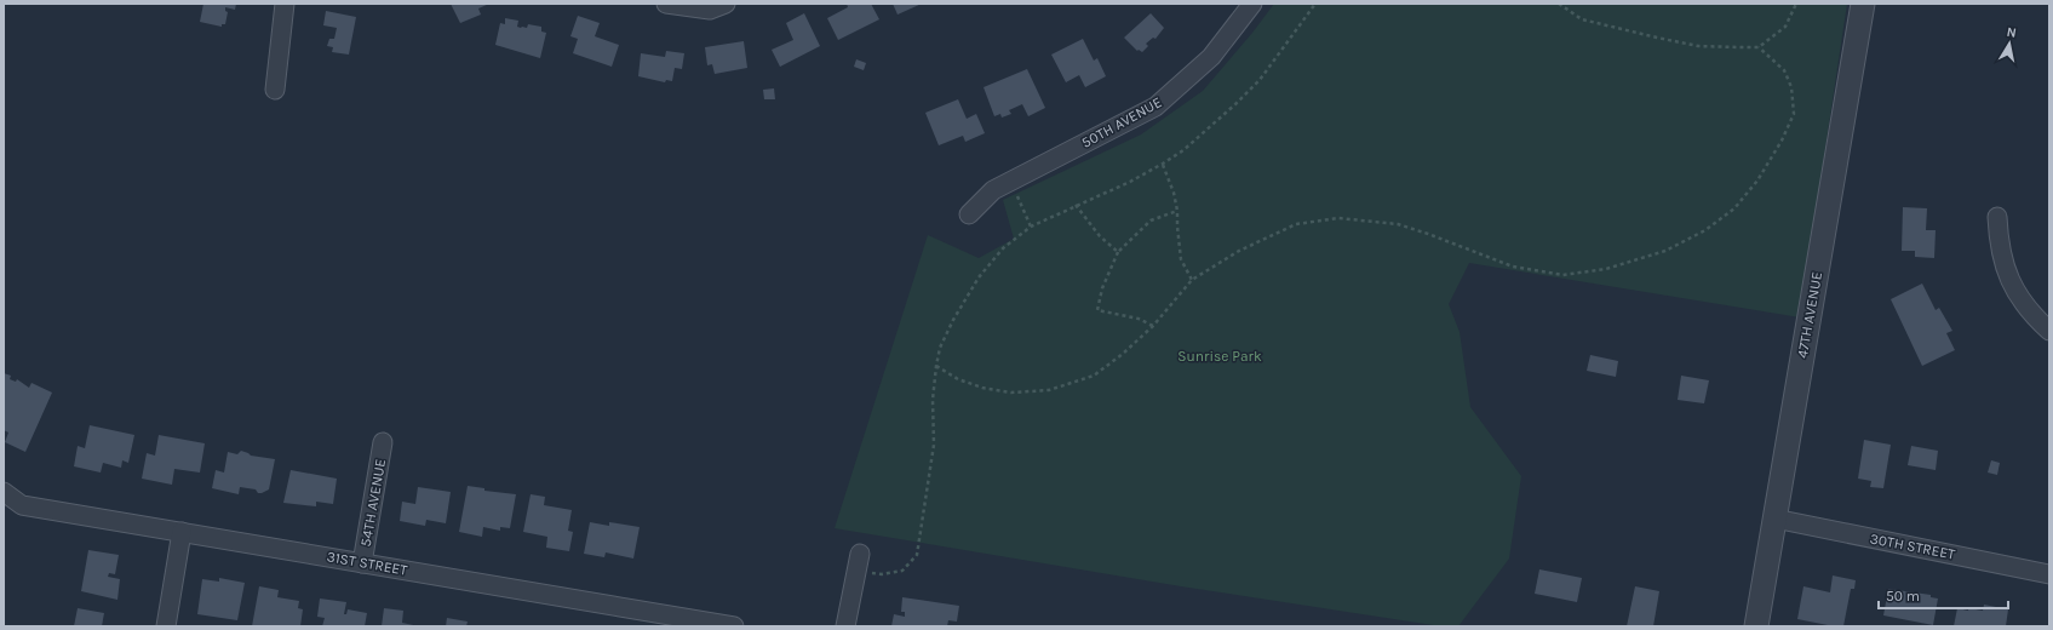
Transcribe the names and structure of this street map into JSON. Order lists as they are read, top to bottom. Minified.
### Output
{"streets":{"street":["50TH AVENUE","47TH AVENUE","54TH AVENUE","30TH STREET","31ST STREET"]},"crossings":[["47TH AVENUE","30TH STREET"],["54TH AVENUE","31ST STREET"]],"parks":["Sunrise Park"],"scale_bar":"50 m","north":"top"}
